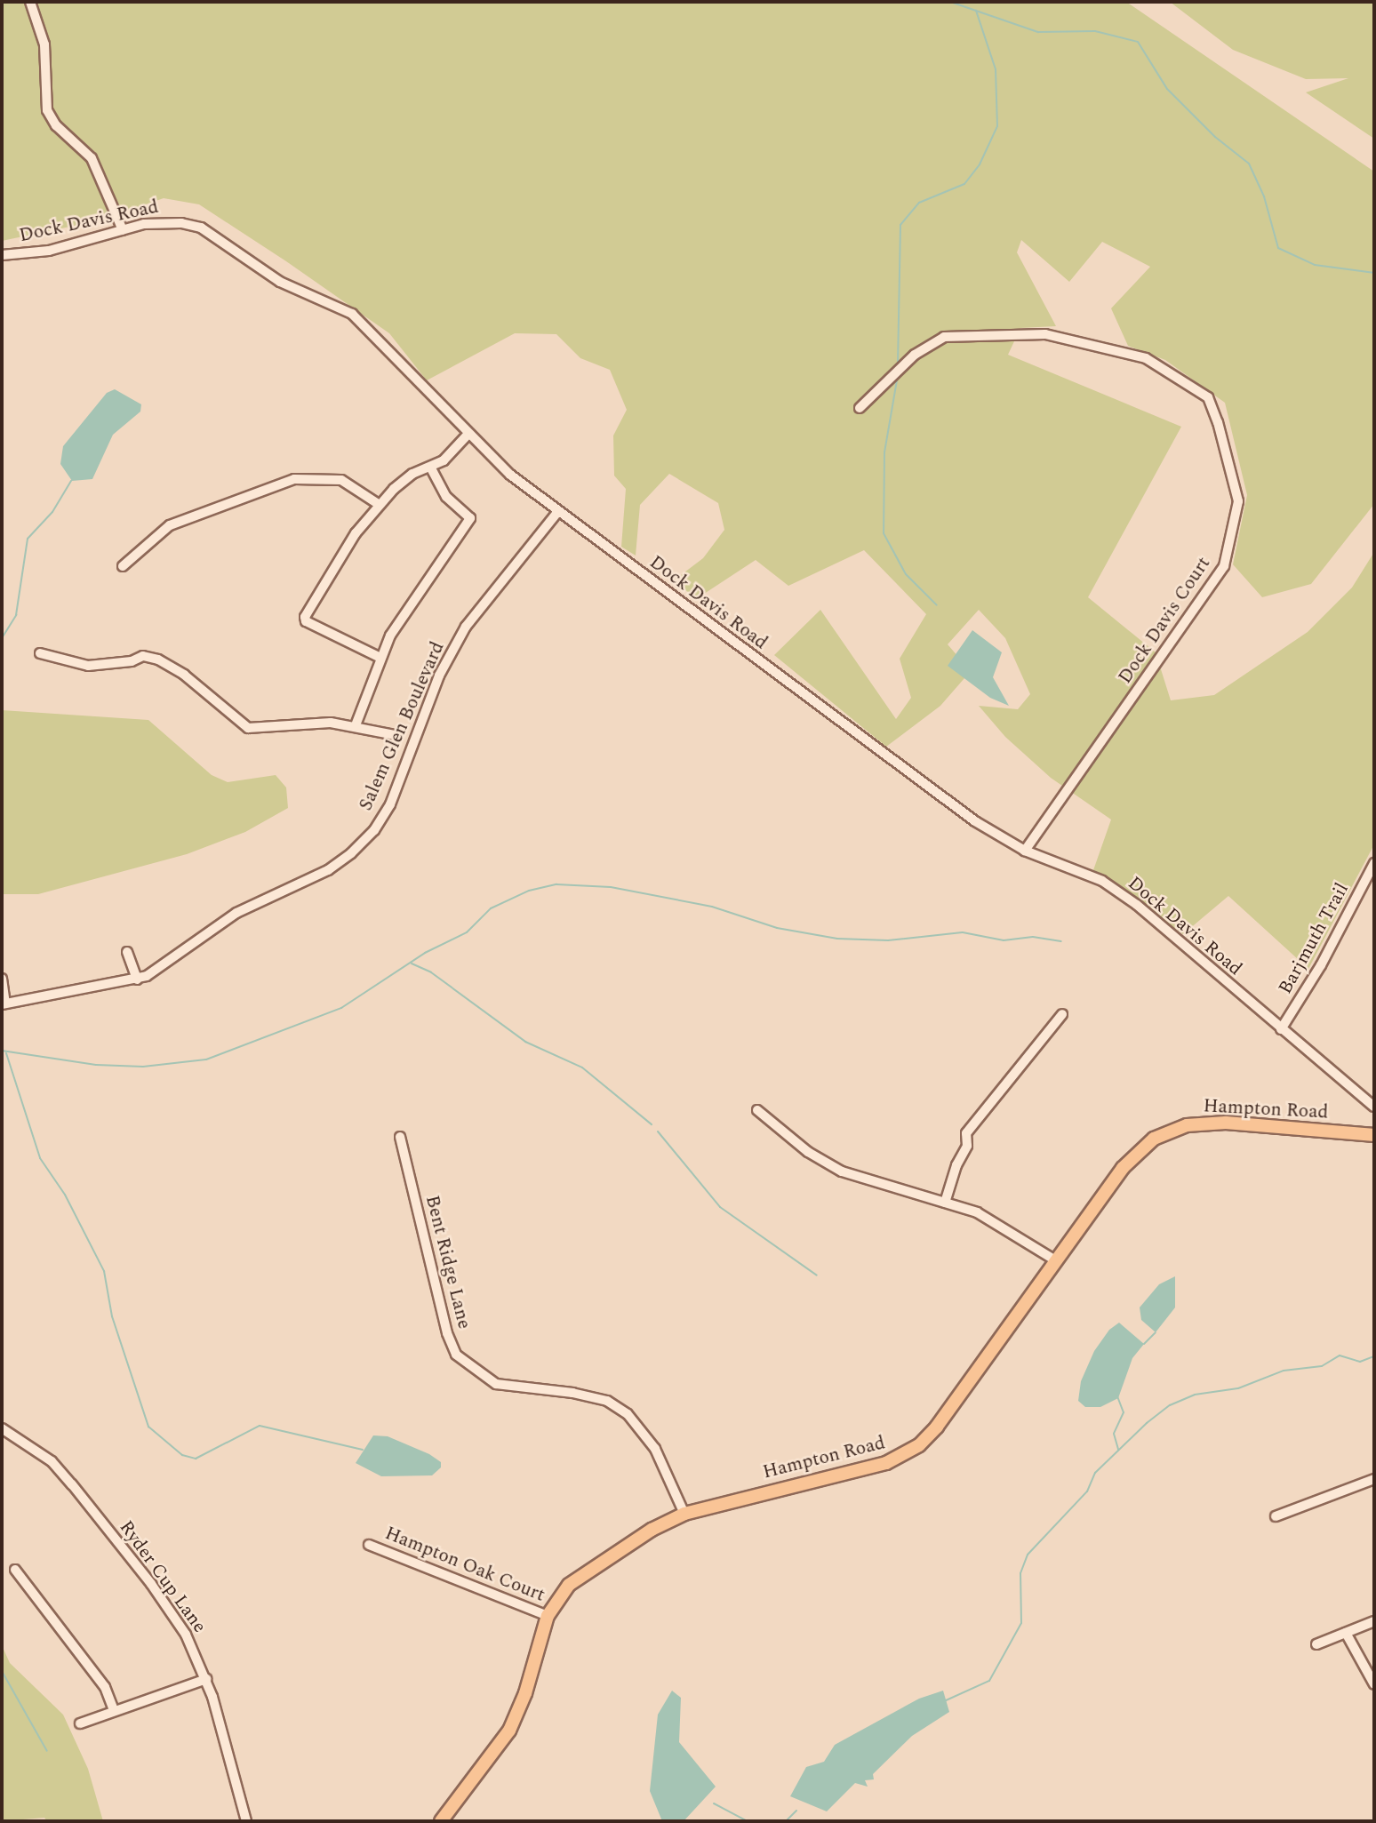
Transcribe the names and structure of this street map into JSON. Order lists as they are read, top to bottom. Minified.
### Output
{"streets":{"main road":["Hampton Road"],"street":["Dock Davis Road","Dock Davis Court","Salem Glen Boulevard","Barjmuth Trail","Bent Ridge Lane","Hampton Oak Court","Ryder Cup Lane"]},"crossings":[["Dock Davis Road","Dock Davis Court"],["Dock Davis Road","Salem Glen Boulevard"],["Dock Davis Road","Barjmuth Trail"],["Hampton Road","Bent Ridge Lane"],["Hampton Road","Hampton Oak Court"]]}
